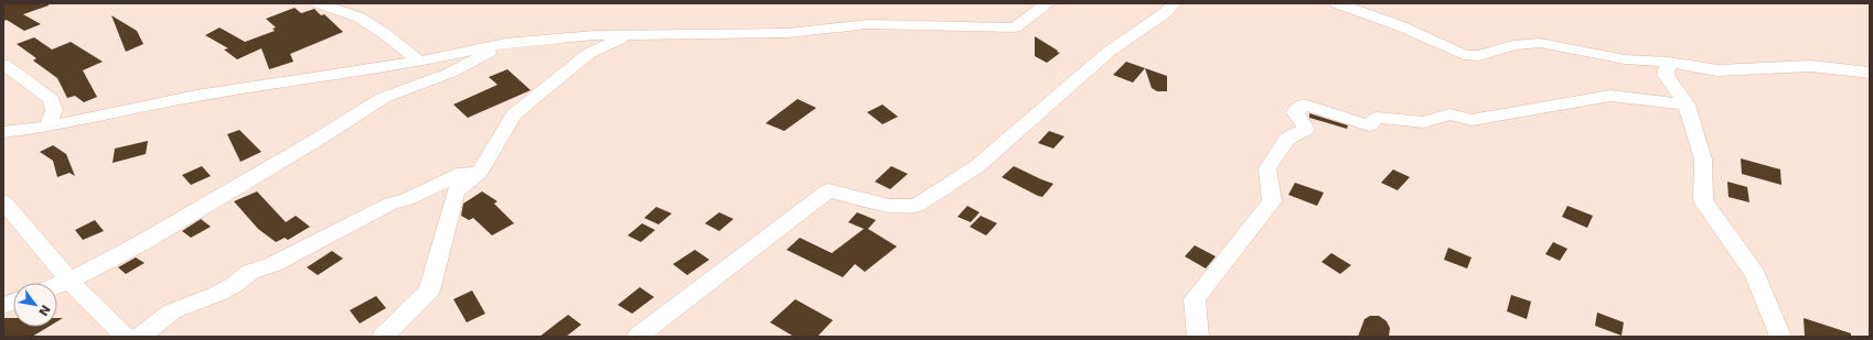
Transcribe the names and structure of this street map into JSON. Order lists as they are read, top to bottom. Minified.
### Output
{"north":"bottom right"}
